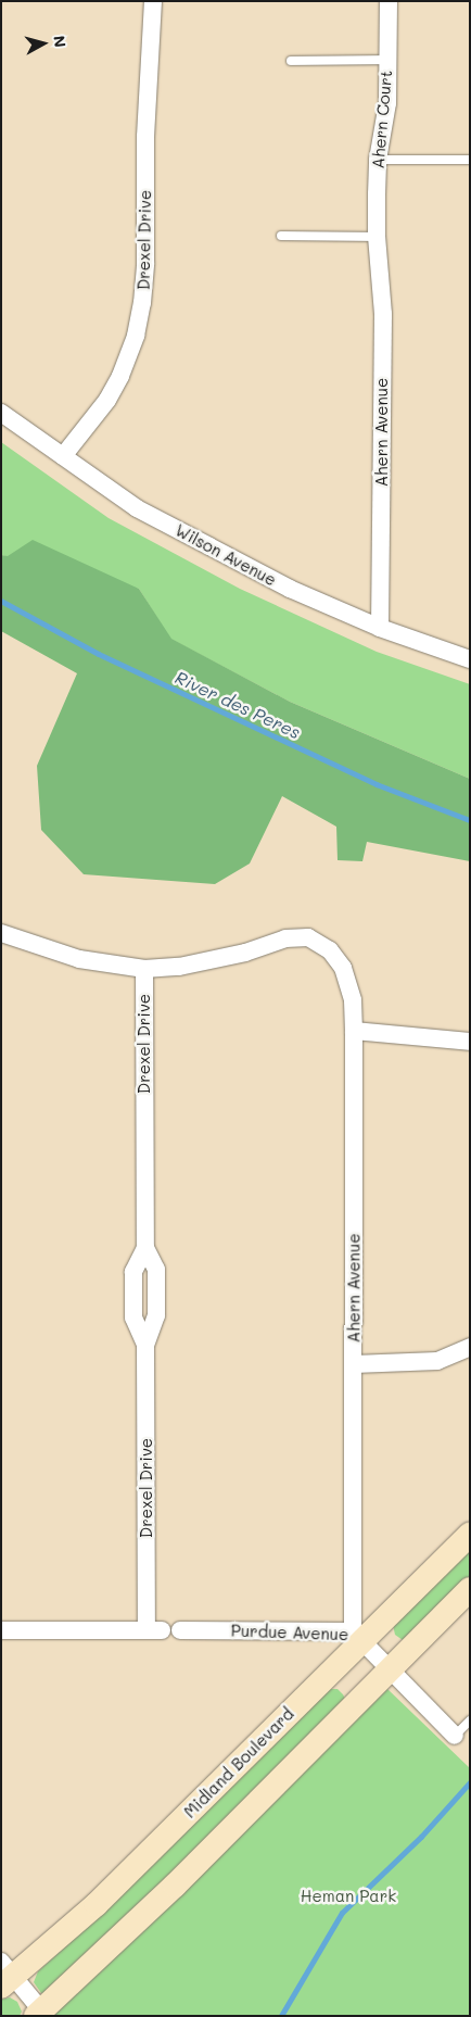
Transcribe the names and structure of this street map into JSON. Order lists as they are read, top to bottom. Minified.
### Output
{"streets":{"main road":["Midland Boulevard"],"street":["Ahern Court","Drexel Drive","Ahern Avenue","Wilson Avenue","Purdue Avenue"]},"crossings":[["Ahern Court","Ahern Avenue"],["Drexel Drive","Ahern Avenue"],["Drexel Drive","Wilson Avenue"],["Drexel Drive","Purdue Avenue"],["Ahern Avenue","Wilson Avenue"],["Ahern Avenue","Purdue Avenue"],["Ahern Avenue","Midland Boulevard"],["Purdue Avenue","Midland Boulevard"]],"water":["River des Peres"],"parks":["Heman Park"],"north":"right"}
